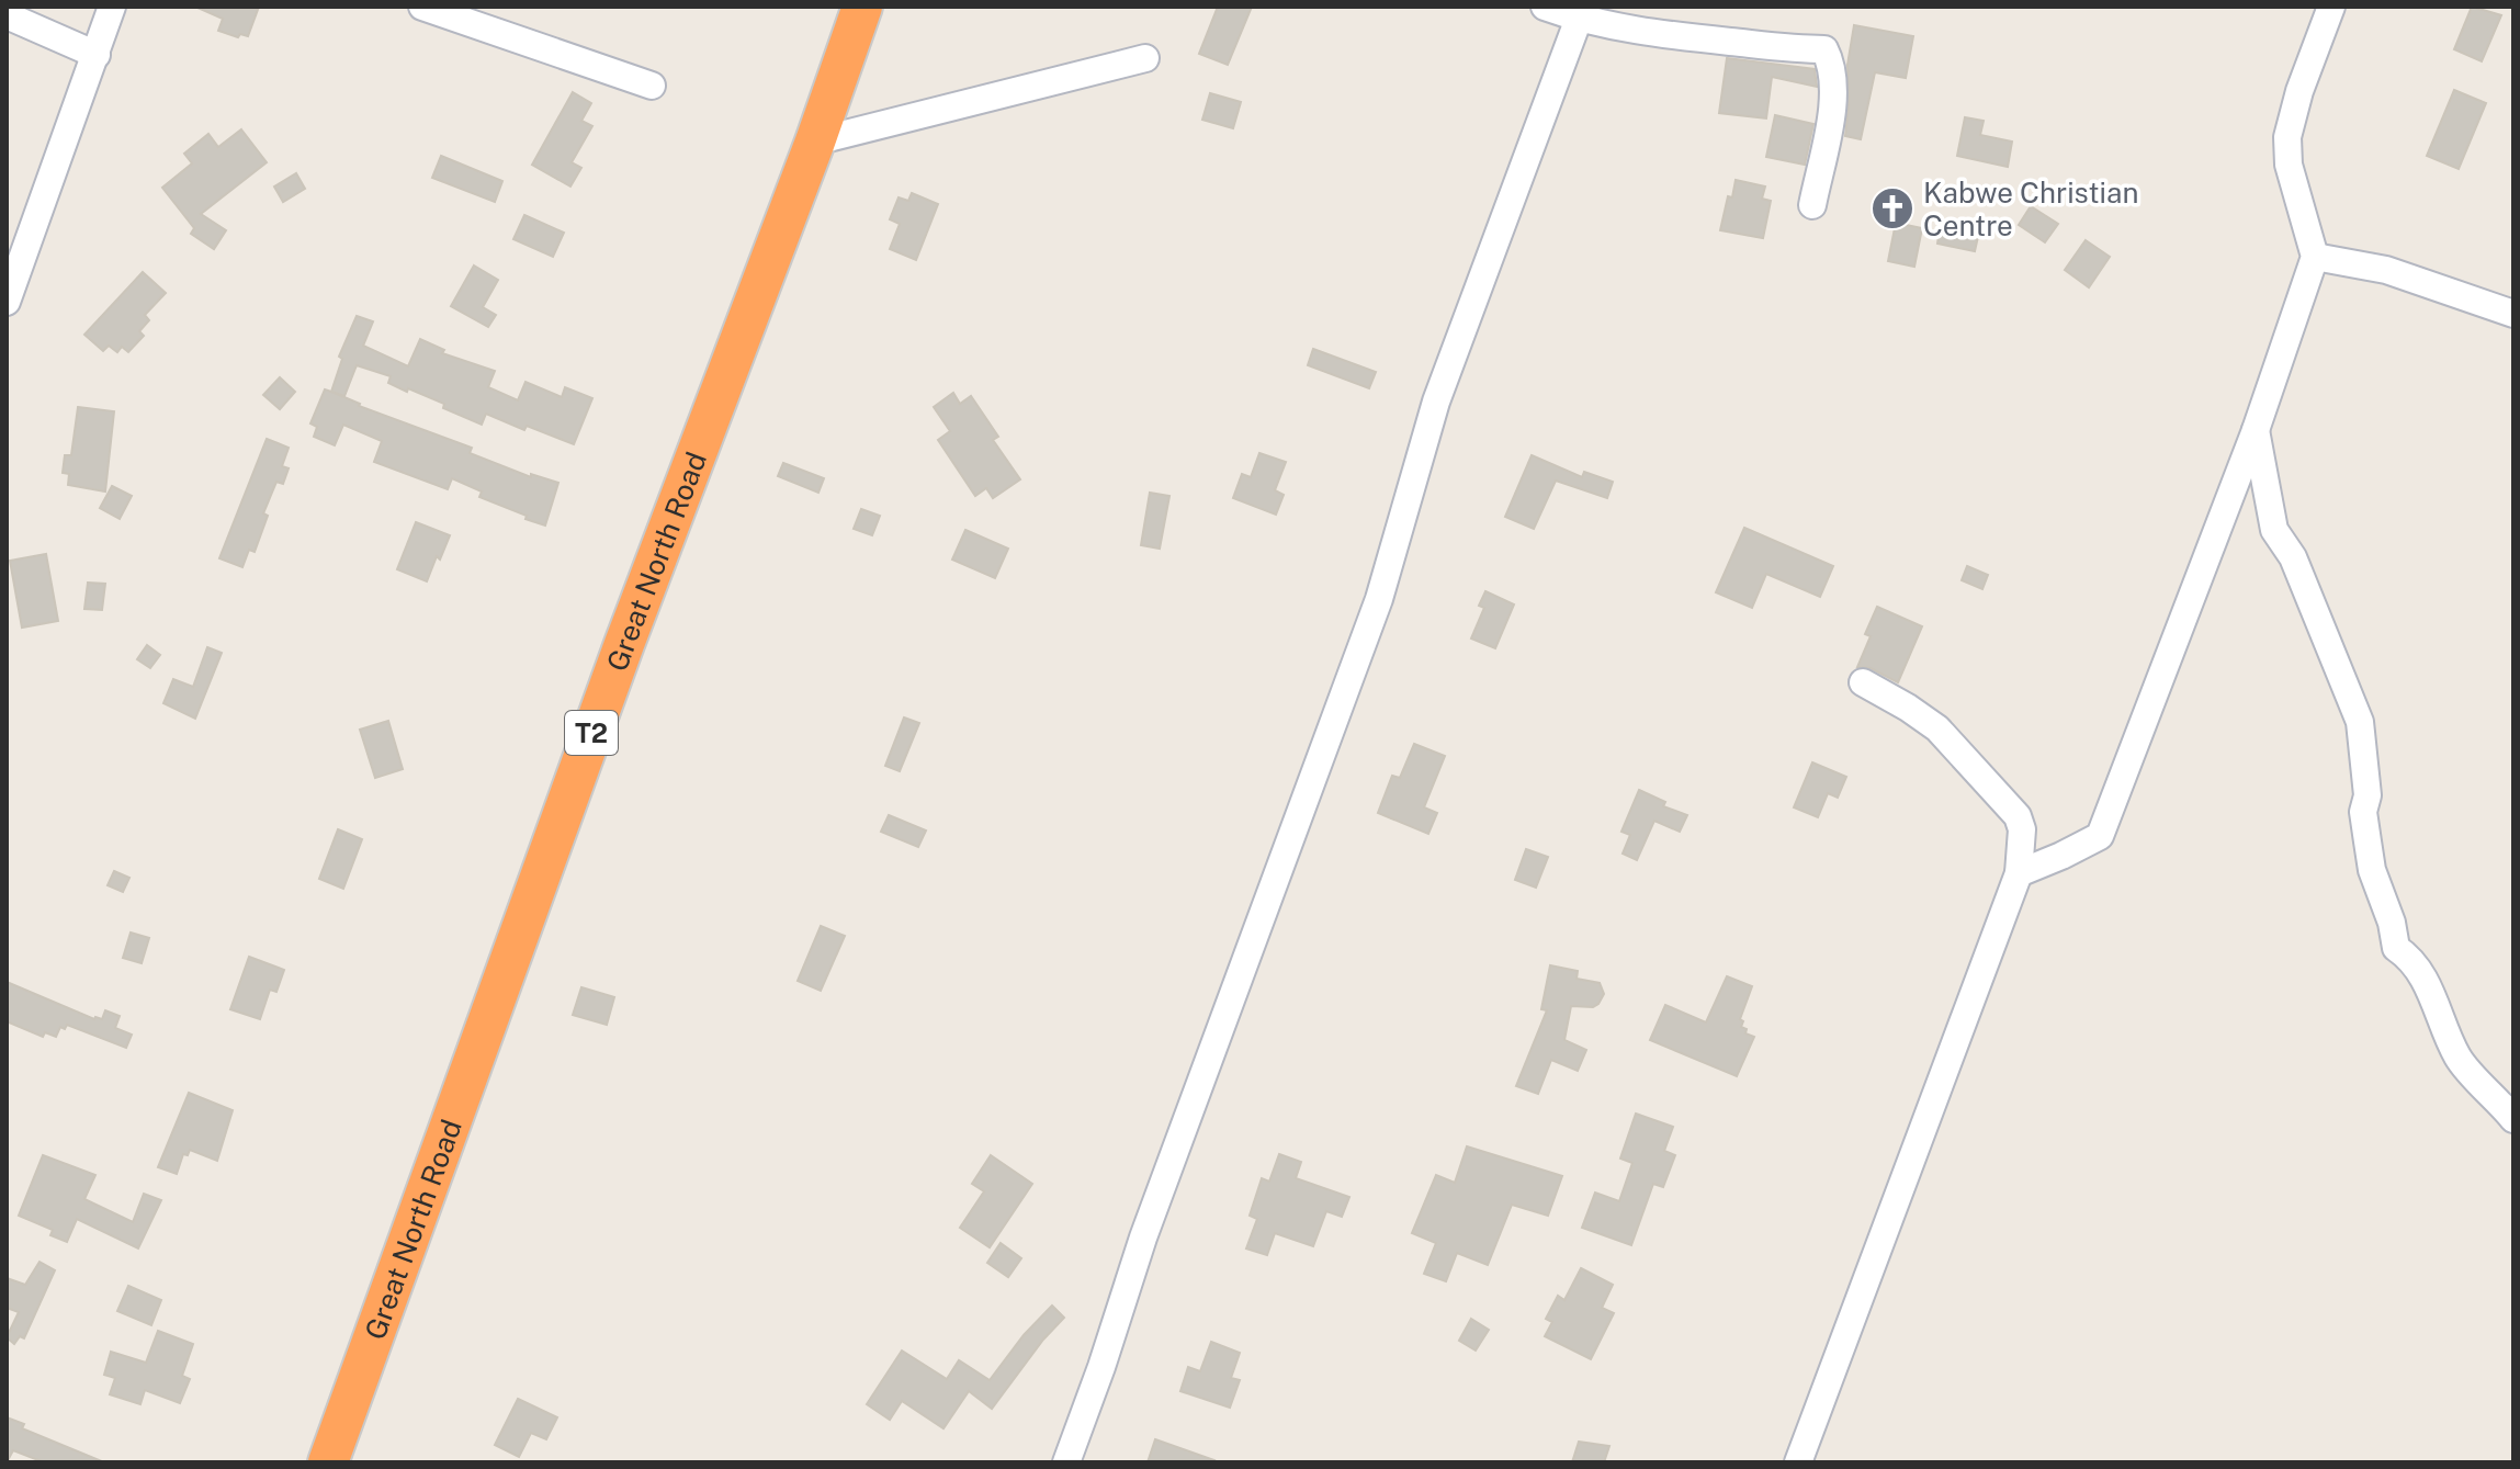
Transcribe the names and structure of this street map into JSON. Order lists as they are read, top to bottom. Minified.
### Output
{"streets":{"highway":["Great North Road","T2"]},"places":{"church":["Kabwe Christian Centre"]}}
